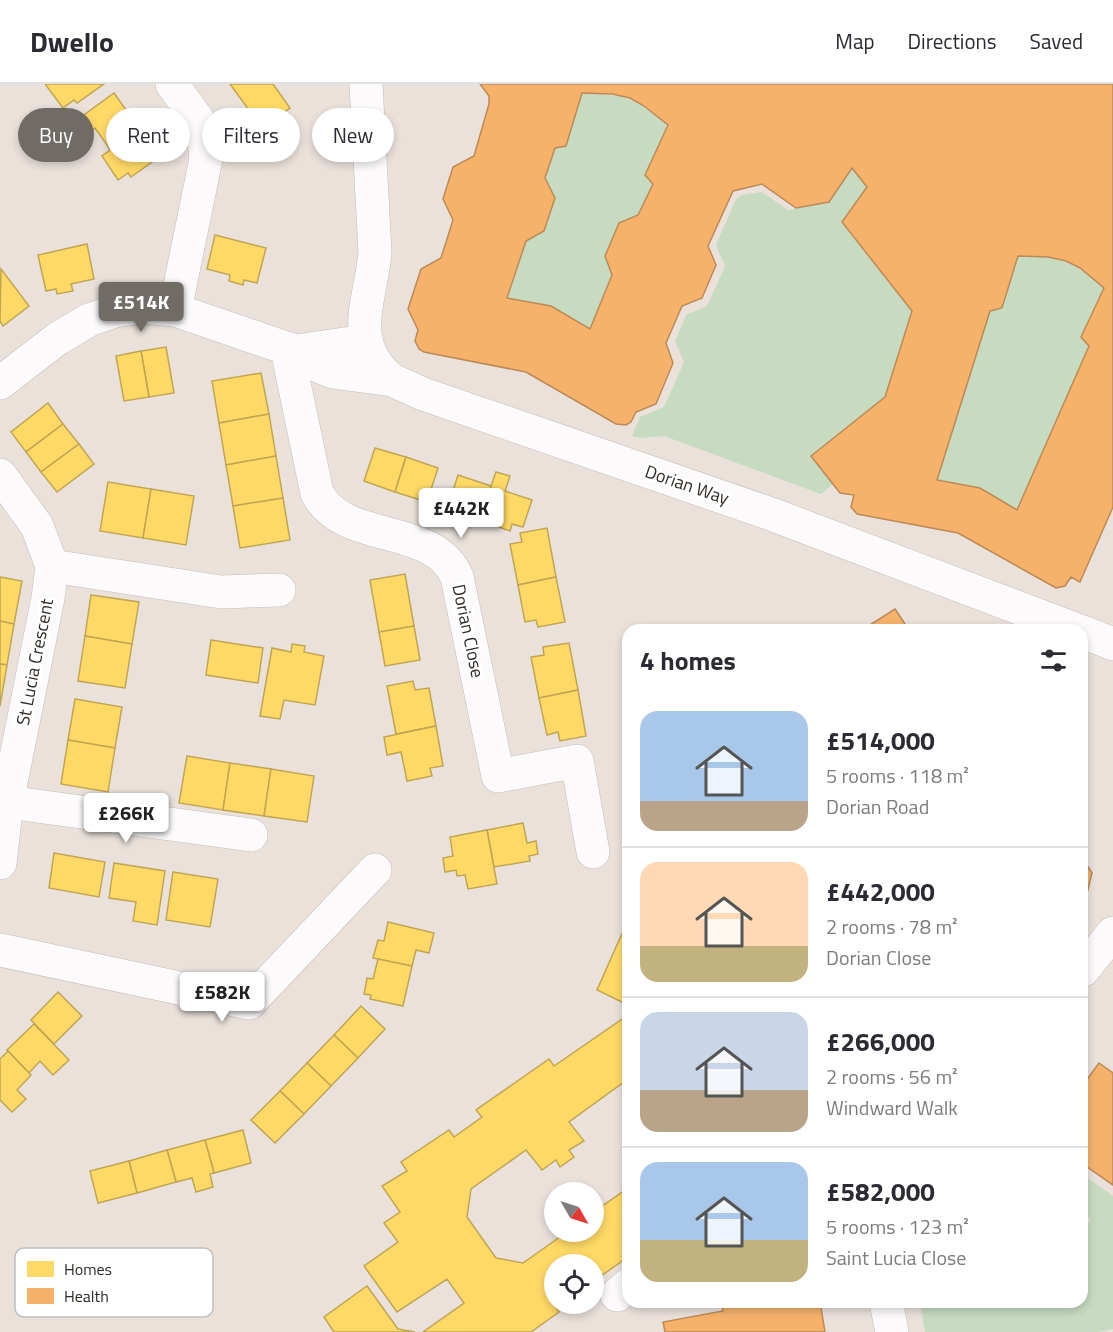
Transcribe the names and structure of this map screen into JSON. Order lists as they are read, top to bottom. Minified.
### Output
{"streets":{"street":["Dorian Way","Dorian Close","St Lucia Crescent"]},"crossings":[["Dorian Way","Dorian Close"]],"legend":["Homes","Health"],"north":"bottom right","page":{"header":"Dwello","nav":["Map","Directions","Saved"],"chip":["Buy","Rent","Filters","New"],"price":["£514K","£442K","£266K","£582K"],"heading":"4 homes","list":[{"name":"£514,000","note":"5 rooms · 118 m² · Dorian Road"},{"name":"£442,000","note":"2 rooms · 78 m² · Dorian Close"},{"name":"£266,000","note":"2 rooms · 56 m² · Windward Walk"},{"name":"£582,000","note":"5 rooms · 123 m² · Saint Lucia Close"}]}}
